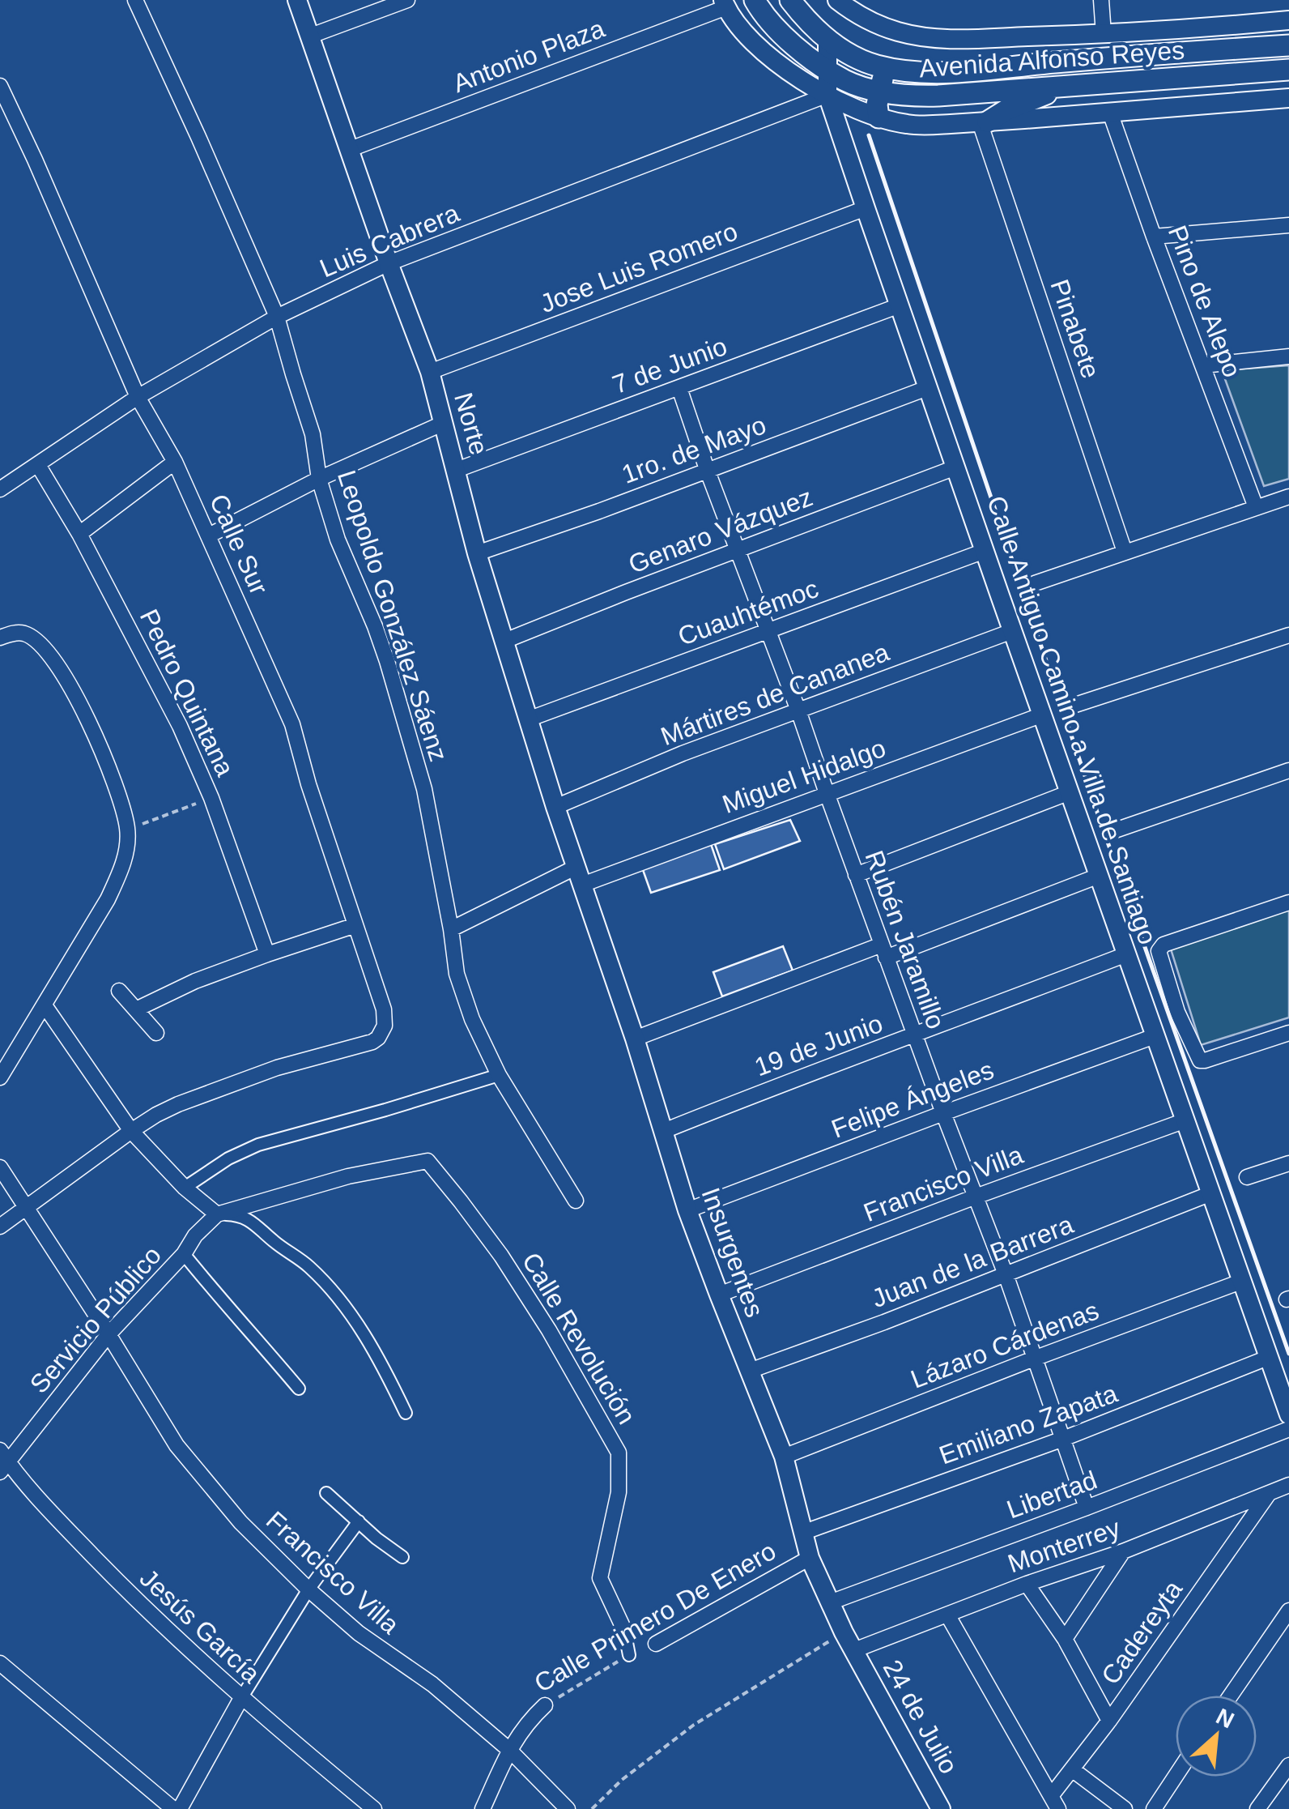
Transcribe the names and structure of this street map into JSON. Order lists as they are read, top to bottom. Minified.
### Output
{"streets":{"main road":["Avenida Alfonso Reyes"],"street":["Antonio Plaza","Luis Cabrera","Jose Luis Romero","Pino de Alepo","Pinabete","7 de Junio","Norte","1ro. de Mayo","Genaro Vázquez","Calle Sur","Cuauhtémoc","Leopoldo González Sáenz","Pedro Quintana","Mártires de Cananea","Calle Antiguo Camino a Villa de Santiago","Miguel Hidalgo","Rubén Jaramillo","19 de Junio","Felipe Ángeles","Francisco Villa","Insurgentes","Juan de la Barrera","Servicio Público","Calle Revolución","Lázaro Cárdenas","Emiliano Zapata","Libertad","Monterrey","Calle Primero De Enero","Jesús García","Cadereyta","24 de Julio"]},"crossings":[["Antonio Plaza","Norte"],["Avenida Alfonso Reyes","Calle Antiguo Camino a Villa de Santiago"],["Luis Cabrera","Norte"],["Luis Cabrera","Calle Sur"],["Luis Cabrera","Leopoldo González Sáenz"],["Luis Cabrera","Pedro Quintana"],["Luis Cabrera","Calle Antiguo Camino a Villa de Santiago"],["Jose Luis Romero","Norte"],["Jose Luis Romero","Calle Antiguo Camino a Villa de Santiago"],["7 de Junio","Norte"],["7 de Junio","Calle Antiguo Camino a Villa de Santiago"],["7 de Junio","Rubén Jaramillo"],["Norte","1ro. de Mayo"],["Norte","Genaro Vázquez"],["Norte","Cuauhtémoc"],["Norte","Mártires de Cananea"],["Norte","Miguel Hidalgo"],["Norte","Insurgentes"],["1ro. de Mayo","Calle Antiguo Camino a Villa de Santiago"],["1ro. de Mayo","Rubén Jaramillo"],["Genaro Vázquez","Calle Antiguo Camino a Villa de Santiago"],["Genaro Vázquez","Rubén Jaramillo"],["Cuauhtémoc","Calle Antiguo Camino a Villa de Santiago"],["Cuauhtémoc","Rubén Jaramillo"],["Leopoldo González Sáenz","Miguel Hidalgo"],["Mártires de Cananea","Calle Antiguo Camino a Villa de Santiago"],["Mártires de Cananea","Rubén Jaramillo"],["Calle Antiguo Camino a Villa de Santiago","Miguel Hidalgo"],["Calle Antiguo Camino a Villa de Santiago","19 de Junio"],["Calle Antiguo Camino a Villa de Santiago","Felipe Ángeles"],["Calle Antiguo Camino a Villa de Santiago","Francisco Villa"],["Calle Antiguo Camino a Villa de Santiago","Juan de la Barrera"],["Calle Antiguo Camino a Villa de Santiago","Lázaro Cárdenas"],["Calle Antiguo Camino a Villa de Santiago","Emiliano Zapata"],["Miguel Hidalgo","Rubén Jaramillo"],["Miguel Hidalgo","Insurgentes"],["Rubén Jaramillo","19 de Junio"],["Rubén Jaramillo","Felipe Ángeles"],["Rubén Jaramillo","Francisco Villa"],["Rubén Jaramillo","Juan de la Barrera"],["Rubén Jaramillo","Lázaro Cárdenas"],["Rubén Jaramillo","Emiliano Zapata"],["Rubén Jaramillo","Libertad"],["19 de Junio","Insurgentes"],["Felipe Ángeles","Insurgentes"],["Francisco Villa","Insurgentes"],["Francisco Villa","Servicio Público"],["Francisco Villa","Calle Primero De Enero"],["Insurgentes","Juan de la Barrera"],["Insurgentes","Lázaro Cárdenas"],["Insurgentes","Emiliano Zapata"],["Insurgentes","Libertad"],["Insurgentes","Monterrey"],["Insurgentes","Calle Primero De Enero"],["Insurgentes","24 de Julio"],["Servicio Público","Calle Revolución"],["Servicio Público","Jesús García"],["Calle Revolución","Calle Primero De Enero"],["Monterrey","Cadereyta"],["Monterrey","24 de Julio"]],"north":"top right"}
